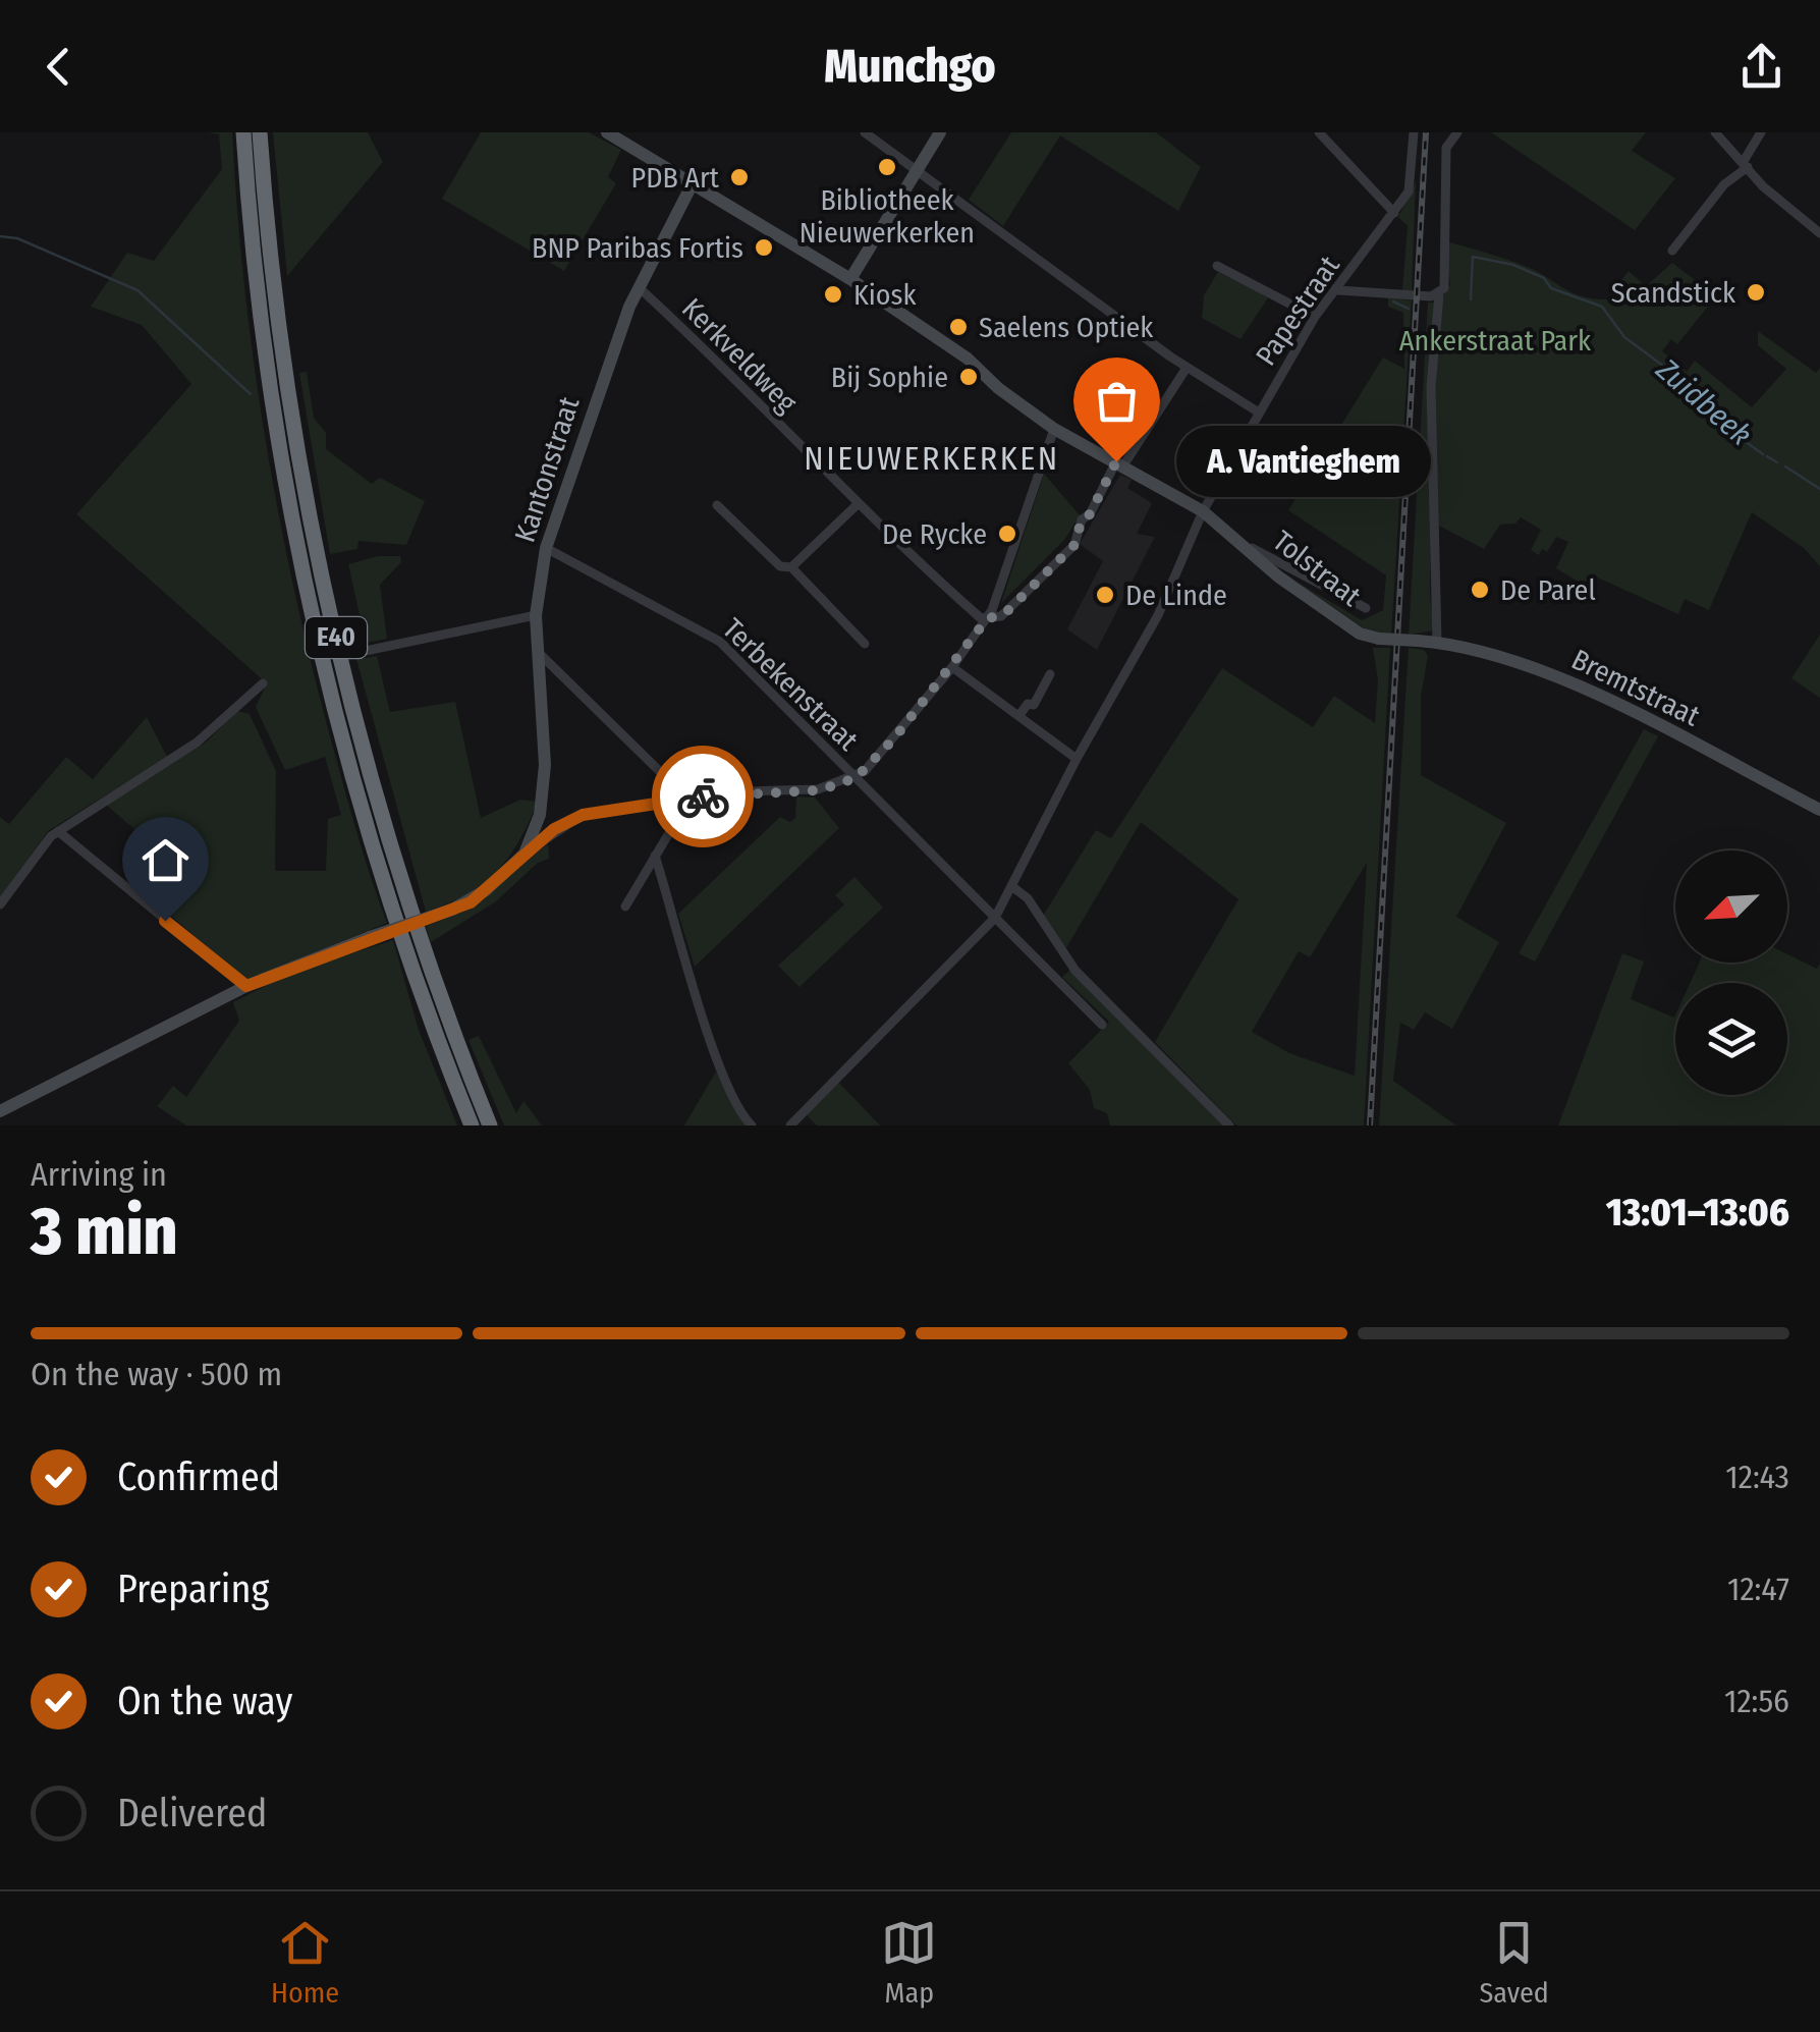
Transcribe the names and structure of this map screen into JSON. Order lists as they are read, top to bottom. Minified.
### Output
{"streets":{"highway":["E40"],"street":["Papestraat","Kerkveldweg","Kantonstraat","Tolstraat","Terbekenstraat","Bremtstraat"]},"crossings":[["Papestraat","Tolstraat"],["Papestraat","Terbekenstraat"],["Kerkveldweg","Kantonstraat"],["Kantonstraat","Tolstraat"],["Kantonstraat","Terbekenstraat"],["Tolstraat","Bremtstraat"]],"districts":["NIEUWERKERKEN"],"water":["Zuidbeek"],"parks":["Ankerstraat Park"],"places":["Bibliotheek Nieuwerkerken","PDB Art","BNP Paribas Fortis","Scandstick","Kiosk","Saelens Optiek","Bij Sophie","A. Vantieghem","De Rycke","De Parel","De Linde"],"north":"bottom left","page":{"header":"Munchgo","bubble":"A. Vantieghem","heading":["3 min","Arriving in","13:01–13:06"],"bar":"On the way · 500 m","list":[["Confirmed","12:43"],["Preparing","12:47"],["On the way","12:56"],"Delivered"],"tabs":["Home","Map","Saved"]}}
